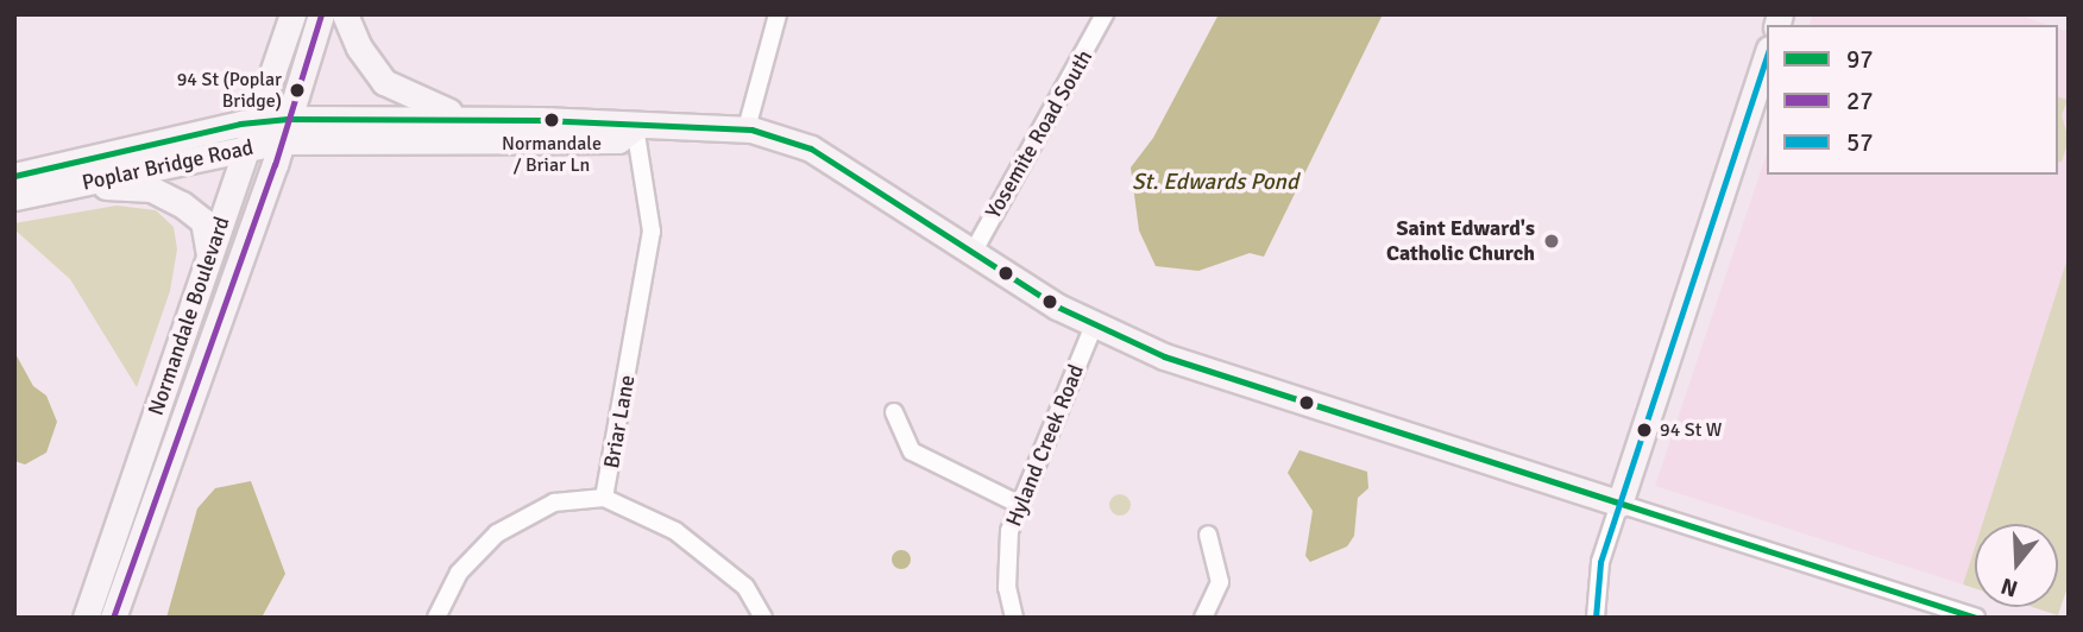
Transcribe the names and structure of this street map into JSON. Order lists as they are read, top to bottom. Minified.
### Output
{"streets":{"street":["Yosemite Road South","Poplar Bridge Road","Normandale Boulevard","Briar Lane","Hyland Creek Road"]},"crossings":[["Yosemite Road South","Poplar Bridge Road"],["Poplar Bridge Road","Normandale Boulevard"],["Poplar Bridge Road","Briar Lane"],["Poplar Bridge Road","Hyland Creek Road"]],"water":["St. Edwards Pond"],"places":["94 St (Poplar Bridge)","Normandale / Briar Ln","Saint Edward's Catholic Church","94 St W"],"lines":["transit line 27","transit line 57","transit line 97"],"legend":["97","27","57"],"north":"bottom"}
